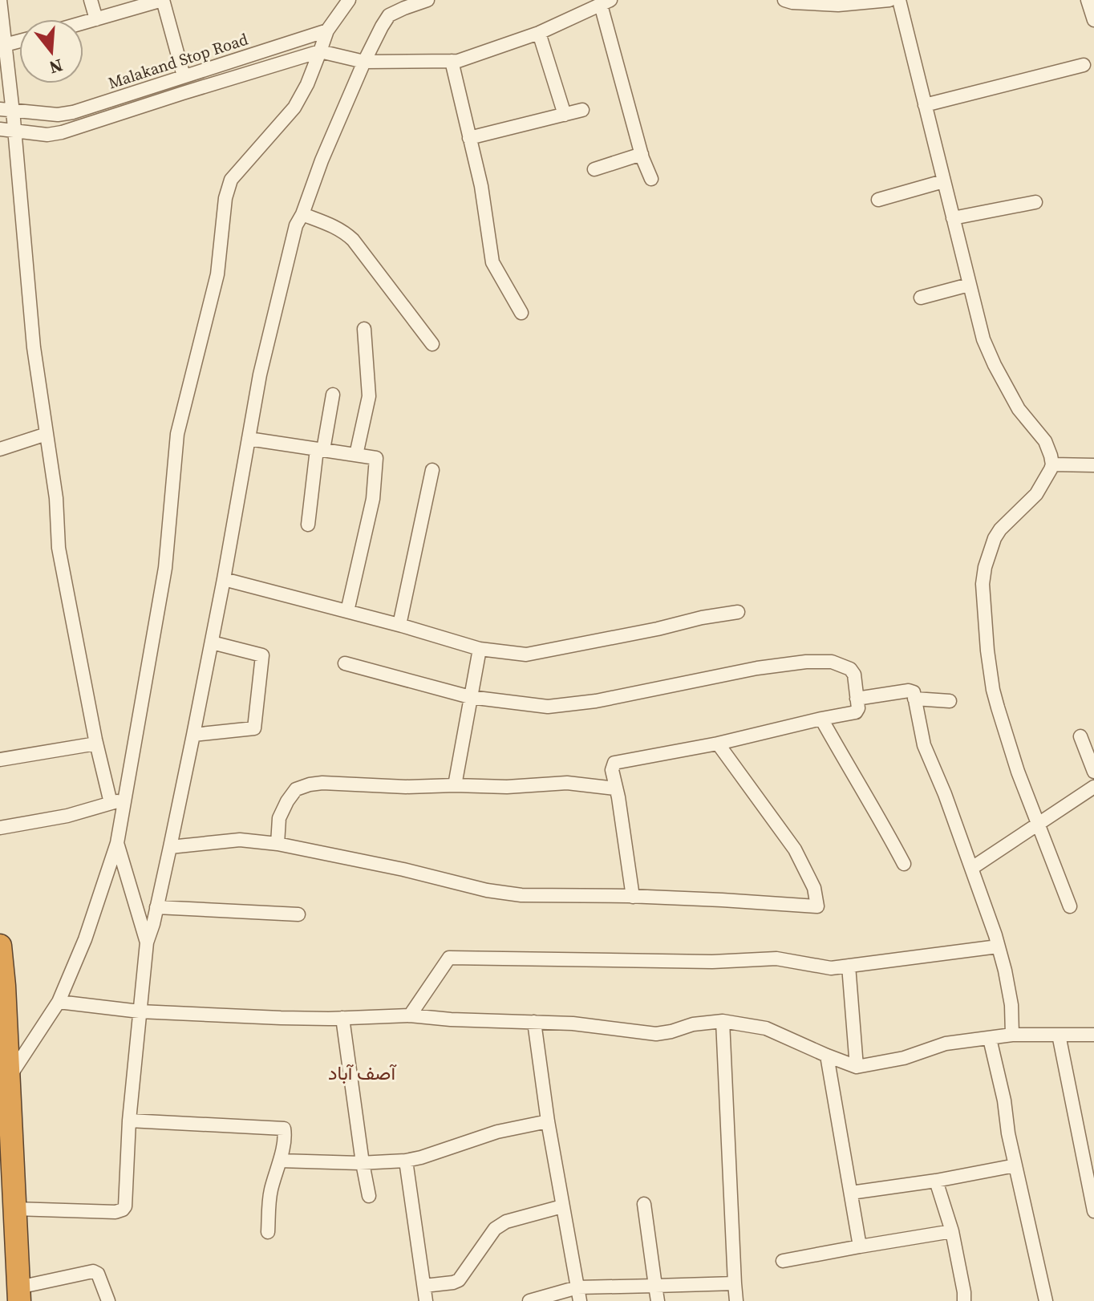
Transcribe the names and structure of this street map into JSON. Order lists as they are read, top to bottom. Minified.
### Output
{"streets":{"street":["Malakand Stop Road"]},"districts":["آصف آباد"],"north":"bottom"}
